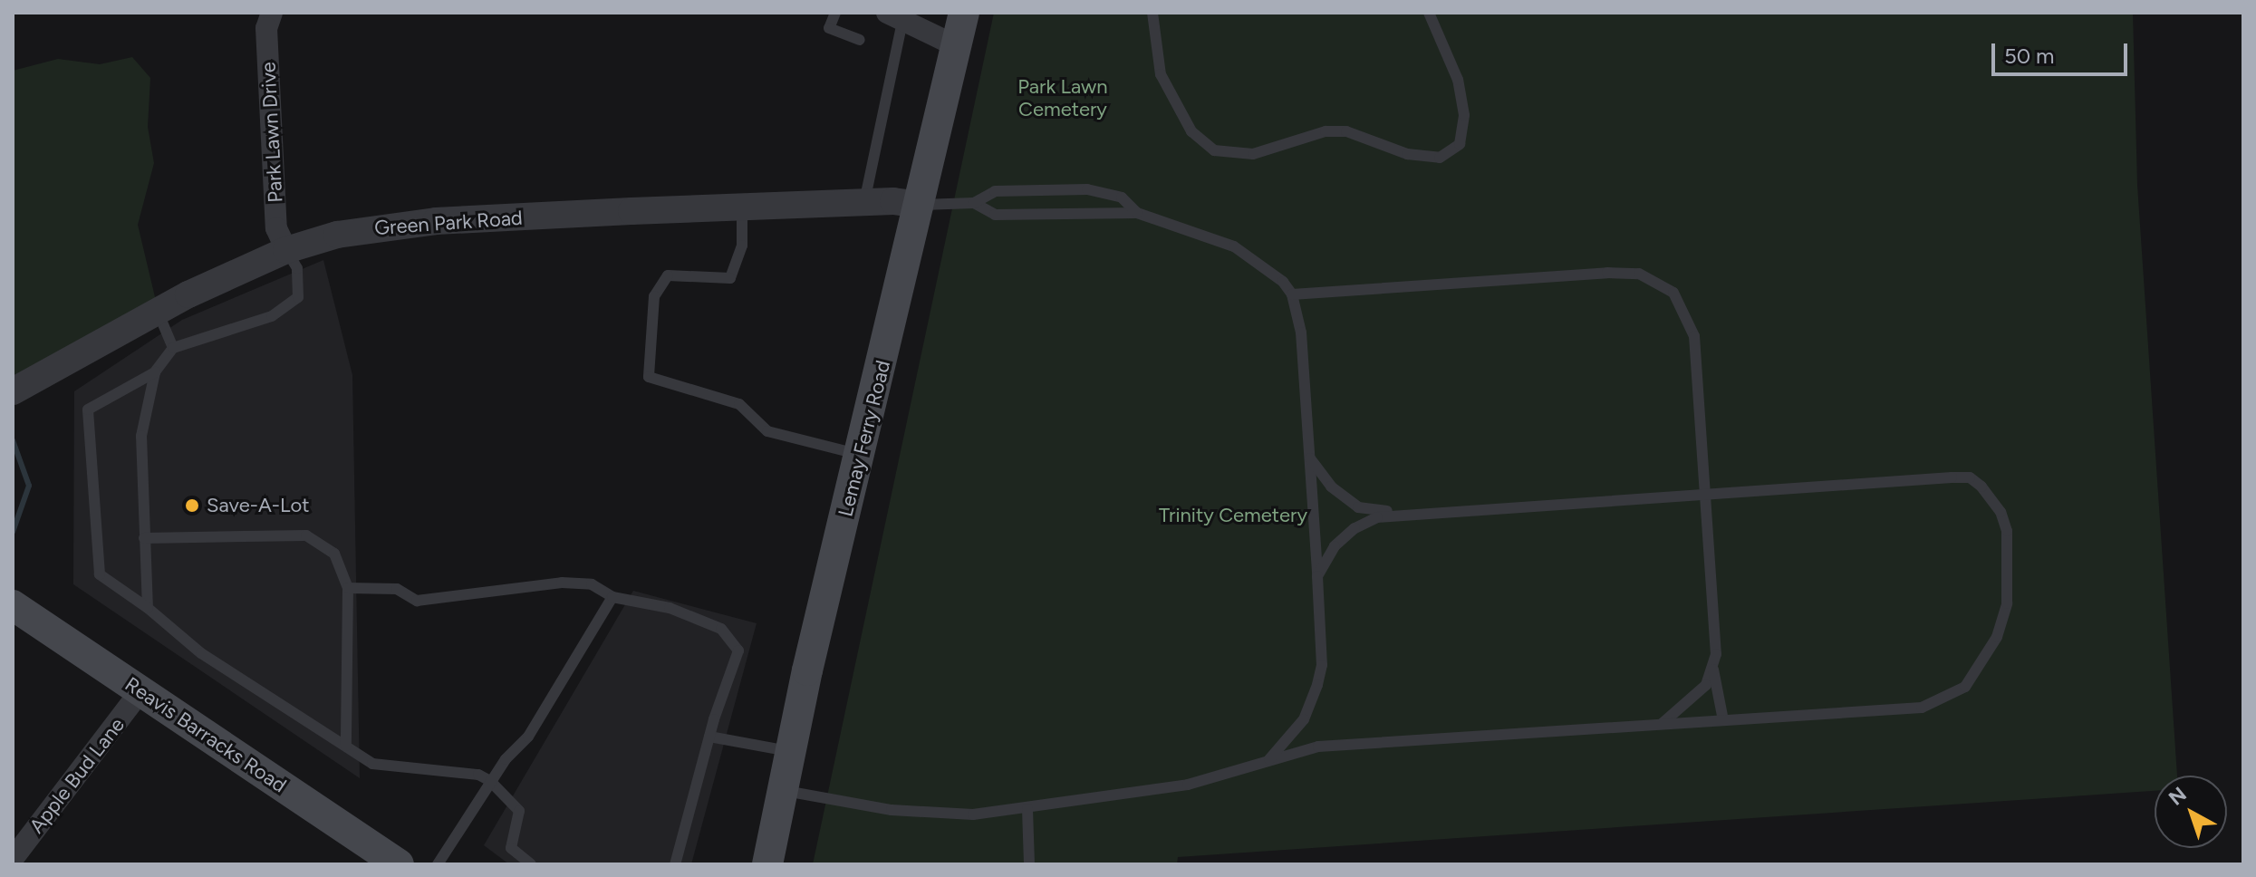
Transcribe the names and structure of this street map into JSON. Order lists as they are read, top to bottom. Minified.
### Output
{"streets":{"main road":["Lemay Ferry Road","Reavis Barracks Road"],"street":["Park Lawn Drive","Green Park Road","Apple Bud Lane"]},"crossings":[["Park Lawn Drive","Green Park Road"],["Green Park Road","Lemay Ferry Road"],["Reavis Barracks Road","Apple Bud Lane"]],"parks":["Park Lawn Cemetery","Trinity Cemetery"],"places":["Save-A-Lot"],"scale_bar":"50 m","north":"top left"}
